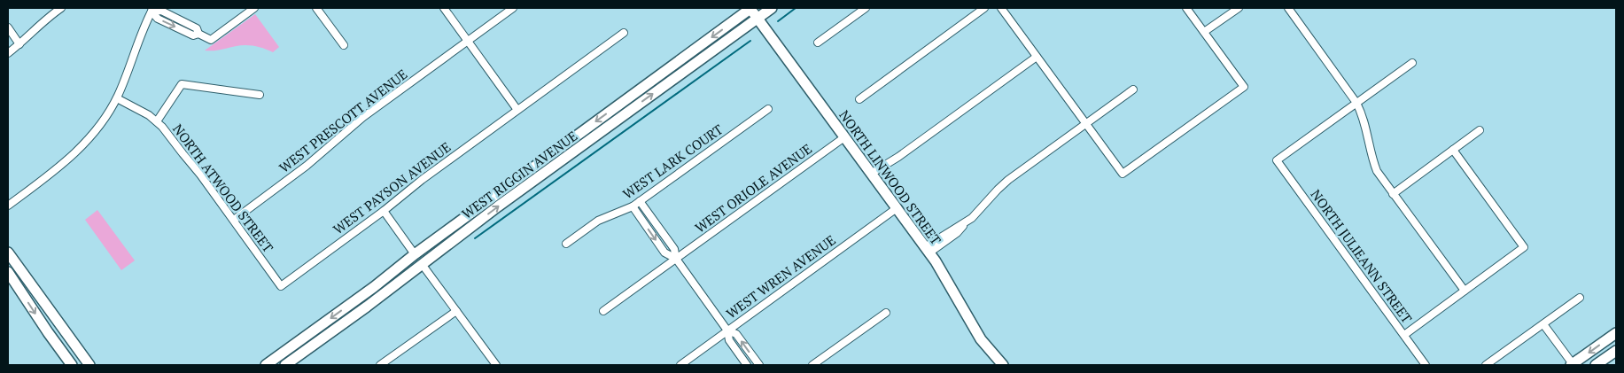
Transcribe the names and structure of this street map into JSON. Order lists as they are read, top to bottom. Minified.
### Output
{"streets":{"main road":["WEST RIGGIN AVENUE","NORTH LINWOOD STREET"],"street":["WEST PRESCOTT AVENUE","WEST LARK COURT","NORTH ATWOOD STREET","WEST PAYSON AVENUE","WEST ORIOLE AVENUE","NORTH JULIEANN STREET","WEST WREN AVENUE"]},"crossings":[["WEST PRESCOTT AVENUE","NORTH ATWOOD STREET"],["WEST RIGGIN AVENUE","NORTH LINWOOD STREET"],["NORTH LINWOOD STREET","WEST ORIOLE AVENUE"],["NORTH LINWOOD STREET","WEST WREN AVENUE"],["NORTH ATWOOD STREET","WEST PAYSON AVENUE"]]}
